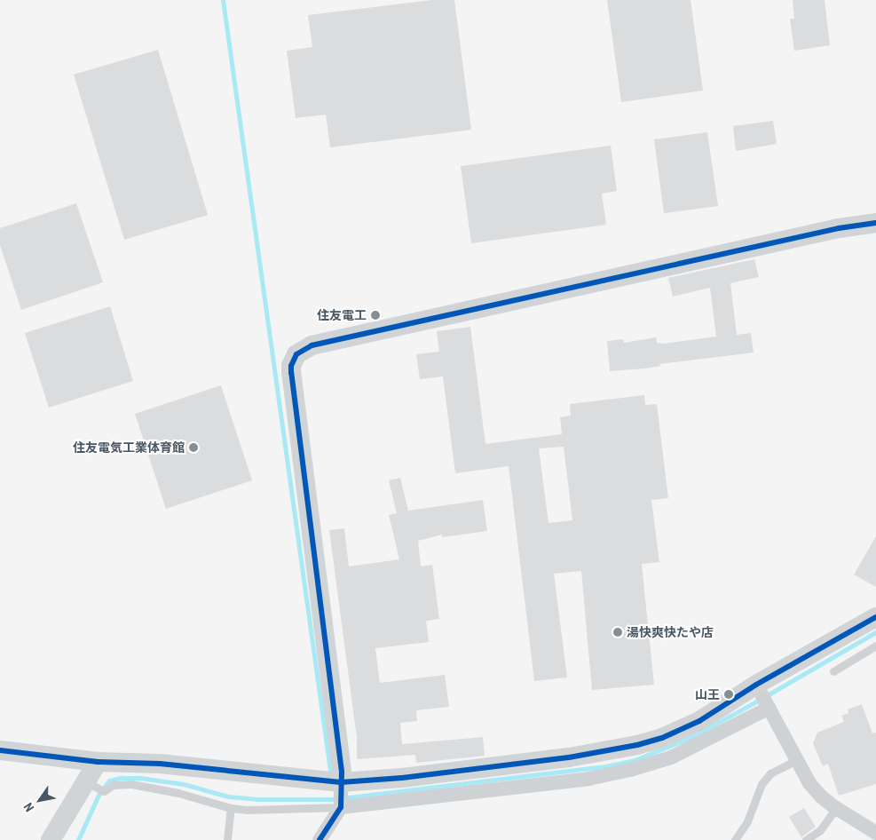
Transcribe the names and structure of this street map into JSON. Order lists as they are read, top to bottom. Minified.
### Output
{"places":["住友電工","住友電気工業体育館","湯快爽快たや店","山王"],"north":"bottom left"}
